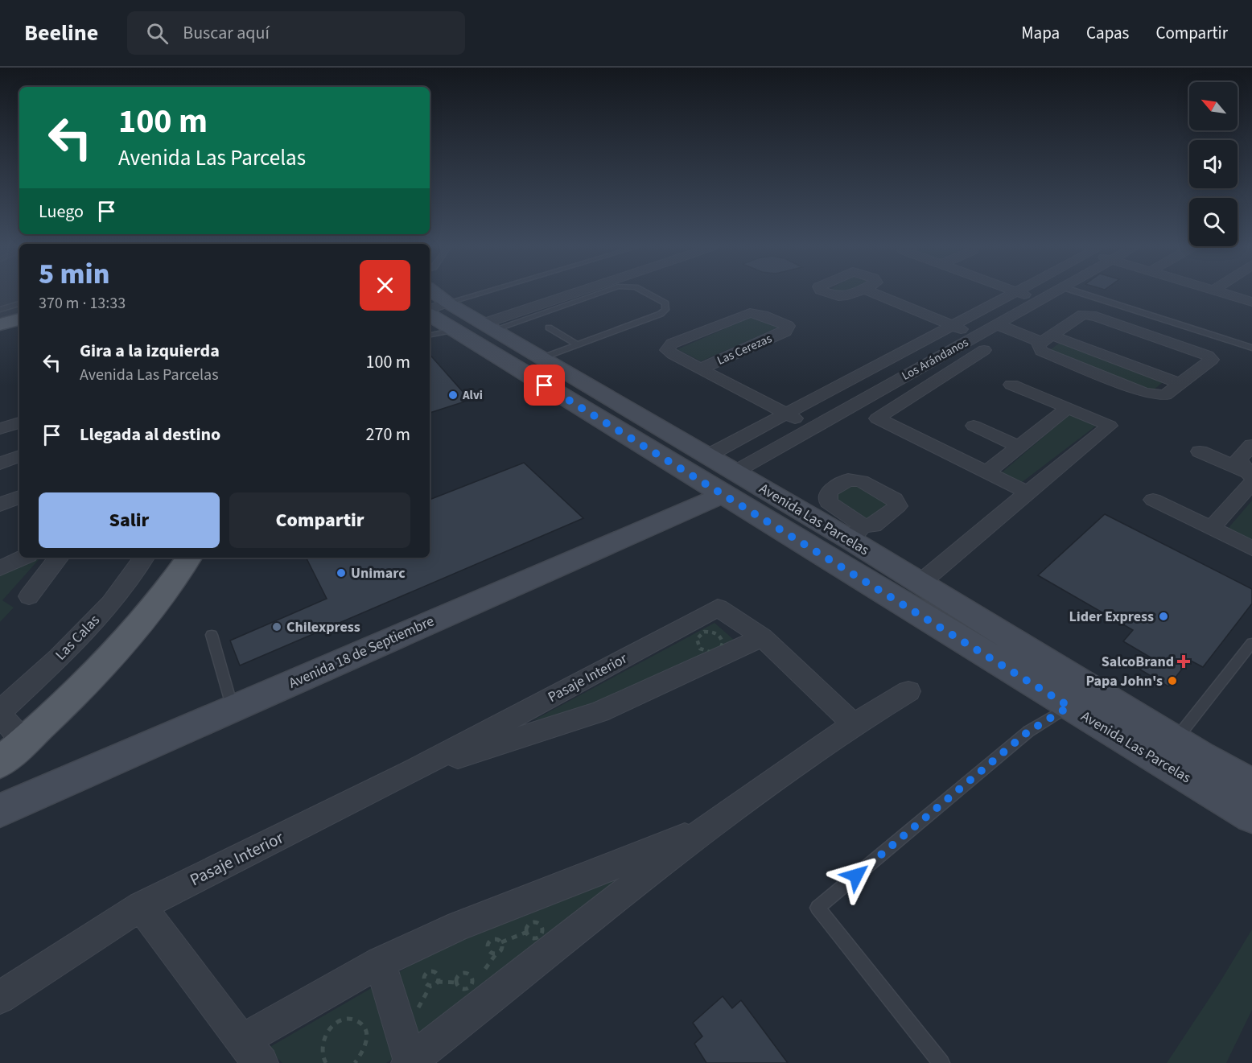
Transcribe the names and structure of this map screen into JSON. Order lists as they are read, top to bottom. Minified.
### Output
{"streets":{"main road":["Avenida Las Parcelas","Avenida 18 de Septiembre"],"street":["Las Cerezas","Los Arándanos","Las Calas","Pasaje Interior"]},"crossings":[["Las Cerezas","Los Arándanos"],["Los Arándanos","Avenida Las Parcelas"],["Los Arándanos","Avenida 18 de Septiembre"],["Avenida Las Parcelas","Avenida 18 de Septiembre"]],"places":{"other":["Alvi","Unimarc","Lider Express","Chilexpress","Papa John's"],"health":["SalcoBrand"]},"north":"top left","page":{"header":"Beeline","search":"Buscar aquí","nav":["Mapa","Capas","Compartir"],"turn":["100 m","Avenida Las Parcelas"],"then":"Luego","heading":["5 min","370 m · 13:33"],"list":[{"name":"Gira a la izquierda","note":"Avenida Las Parcelas","value":"100 m"},{"name":"Llegada al destino","value":"270 m"}],"buttons":["Salir","Compartir"]}}
